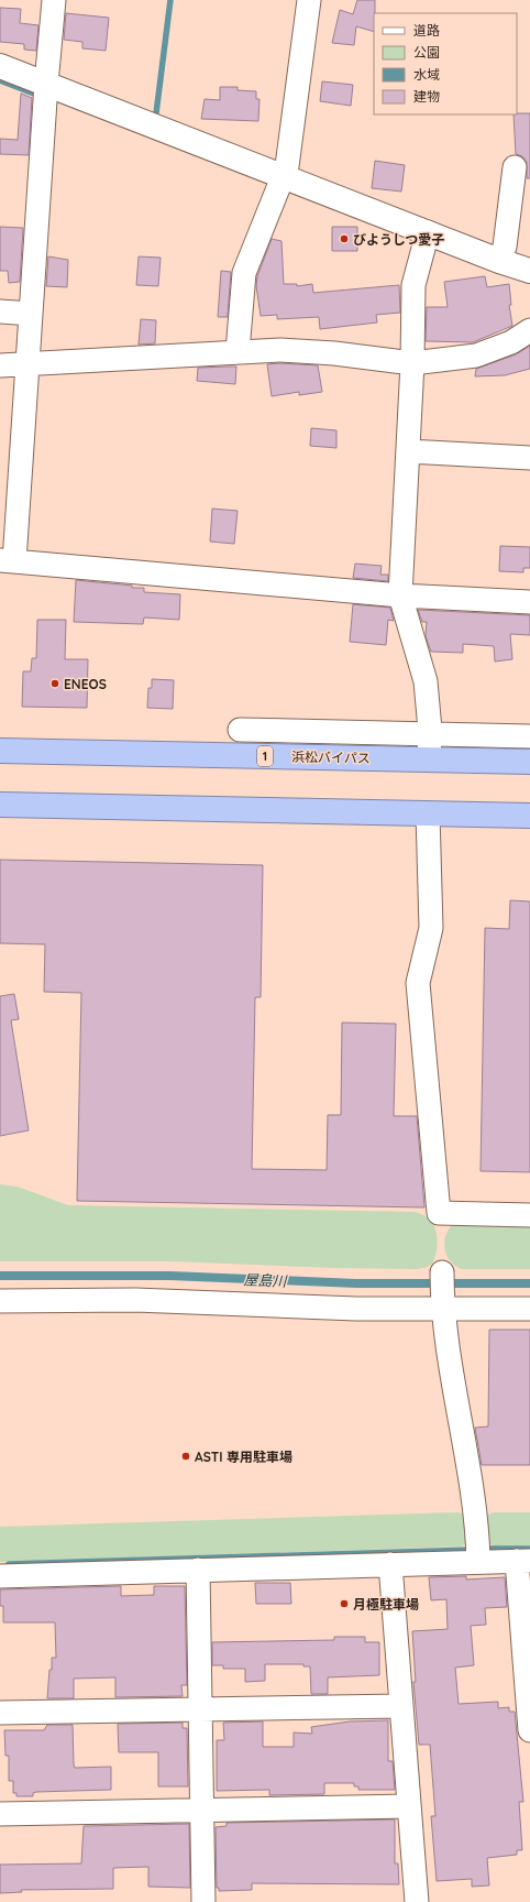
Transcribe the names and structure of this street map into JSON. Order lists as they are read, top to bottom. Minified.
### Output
{"streets":{"highway":["1","浜松バイパス"]},"water":["屋島川"],"places":["びようしつ愛子","ENEOS","ASTI 専用駐車場","月極駐車場"],"legend":["道路","公園","水域","建物"]}
